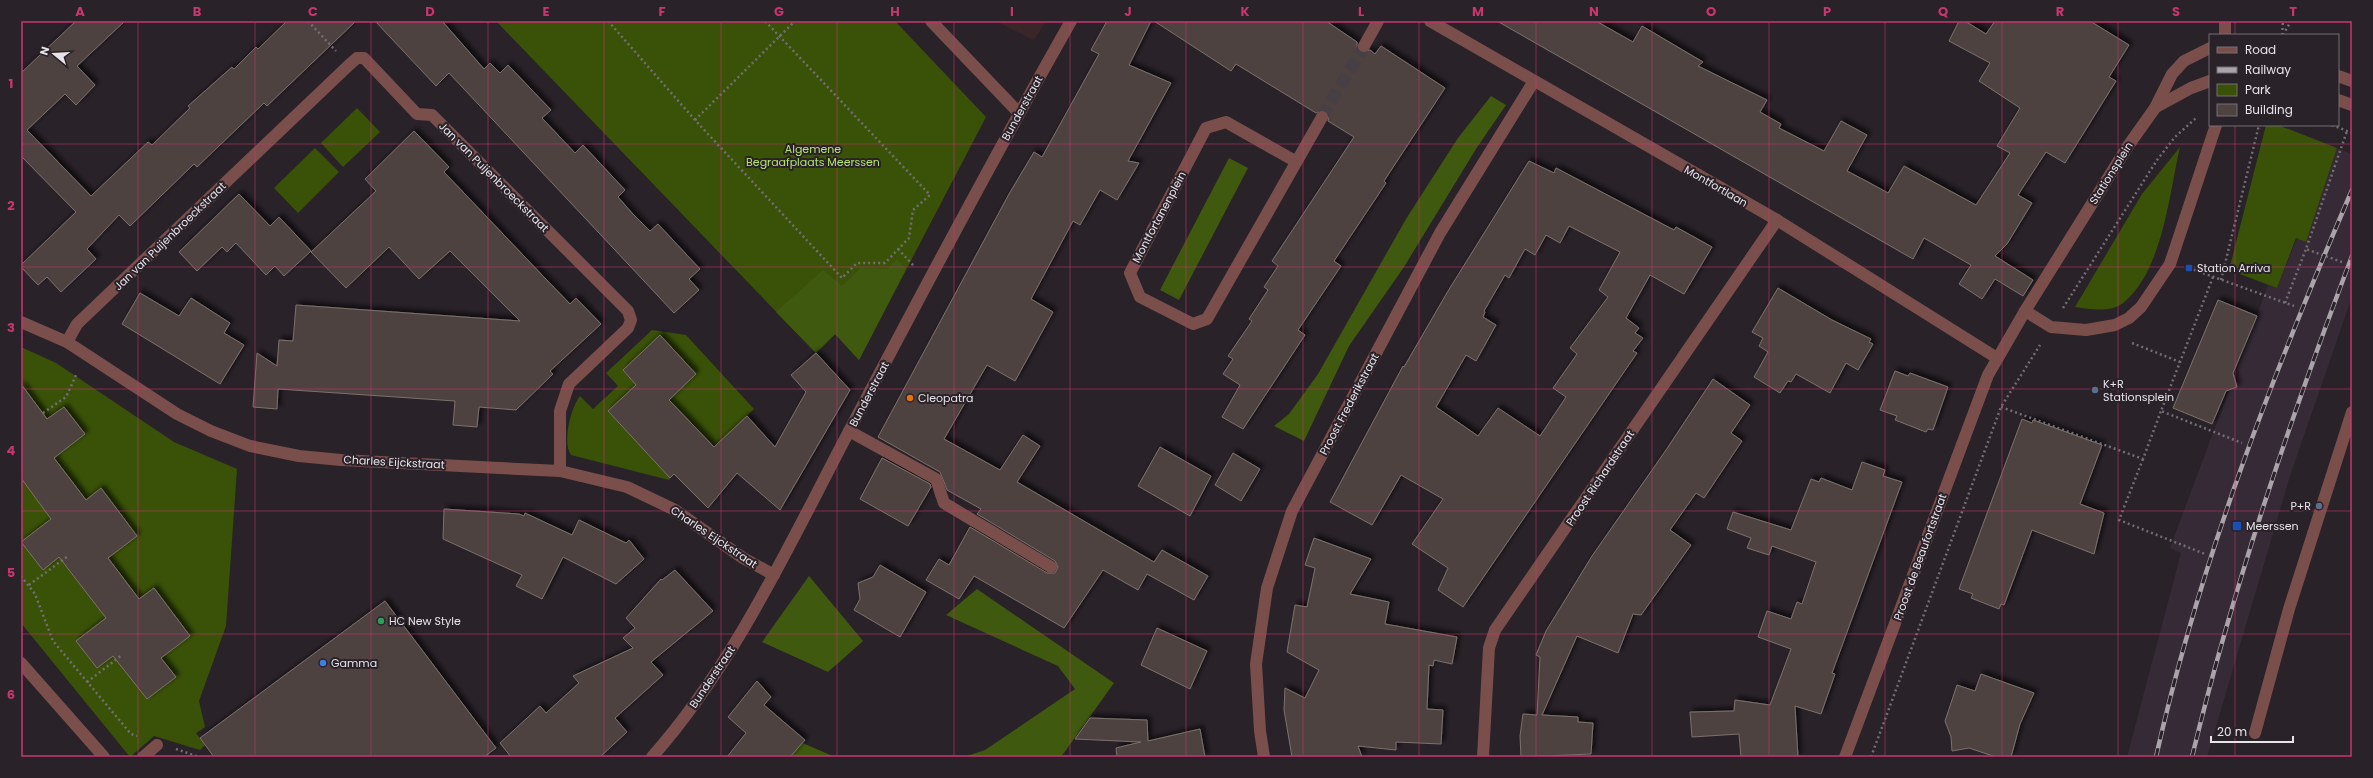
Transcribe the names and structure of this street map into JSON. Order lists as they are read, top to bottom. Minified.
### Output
{"streets":{"street":["Bunderstraat","Stationsplein","Jan van Puijenbroeckstraat","Montfortlaan","Montfortanenplein","Proost Frederikstraat","Charles Eijckstraat","Proost Richardstraat","Proost de Beaufortstraat"]},"crossings":[["Bunderstraat","Charles Eijckstraat"],["Stationsplein","Montfortlaan"],["Stationsplein","Proost de Beaufortstraat"],["Jan van Puijenbroeckstraat","Charles Eijckstraat"],["Montfortlaan","Proost Frederikstraat"],["Montfortlaan","Proost Richardstraat"],["Montfortlaan","Proost de Beaufortstraat"]],"parks":["Algemene Begraafplaats Meerssen"],"places":{"transit":["Station Arriva","Meerssen"],"other":["K+R Stationsplein","Cleopatra","P+R","HC New Style","Gamma"]},"legend":["Road","Railway","Park","Building"],"scale_bar":"20 m","north":"left","grid":{"columns":["A","B","C","D","E","F","G","H","I","J","K","L","M","N","O","P","Q","R","S","T"],"rows":["1","2","3","4","5","6"]}}
